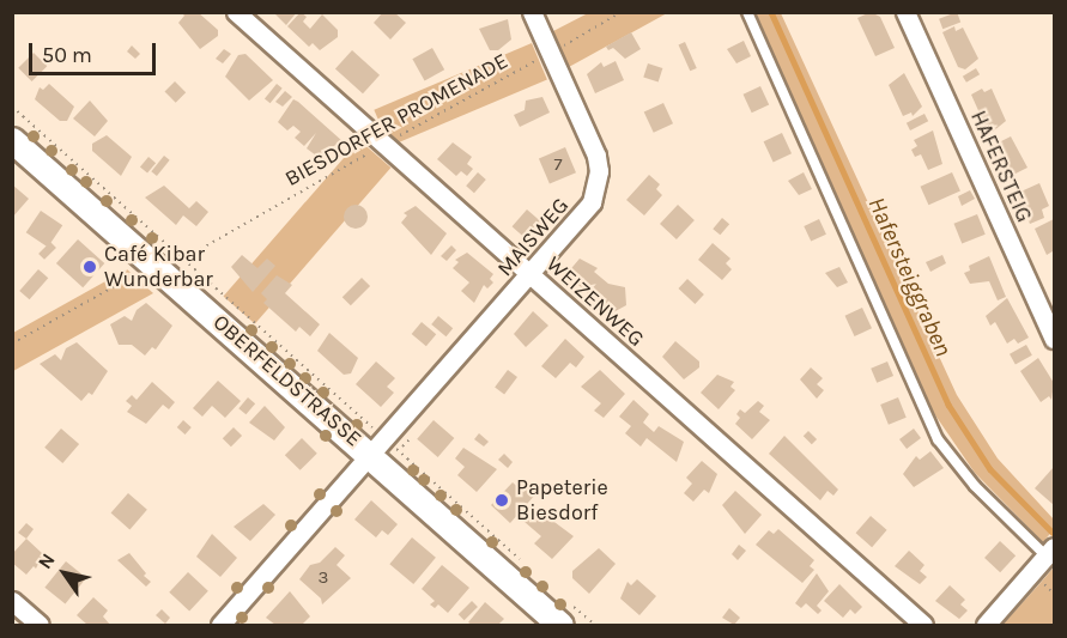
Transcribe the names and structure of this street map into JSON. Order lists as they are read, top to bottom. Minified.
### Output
{"streets":{"street":["HAFERSTEIG","MAISWEG","WEIZENWEG","OBERFELDSTRASSE"],"path":["BIESDORFER PROMENADE"]},"crossings":[["BIESDORFER PROMENADE","MAISWEG"],["BIESDORFER PROMENADE","WEIZENWEG"],["MAISWEG","WEIZENWEG"],["MAISWEG","OBERFELDSTRASSE"]],"water":["Hafersteiggraben"],"places":["Café Kibar Wunderbar","Papeterie Biesdorf"],"house_numbers":["7","3"],"scale_bar":"50 m","north":"top left"}
